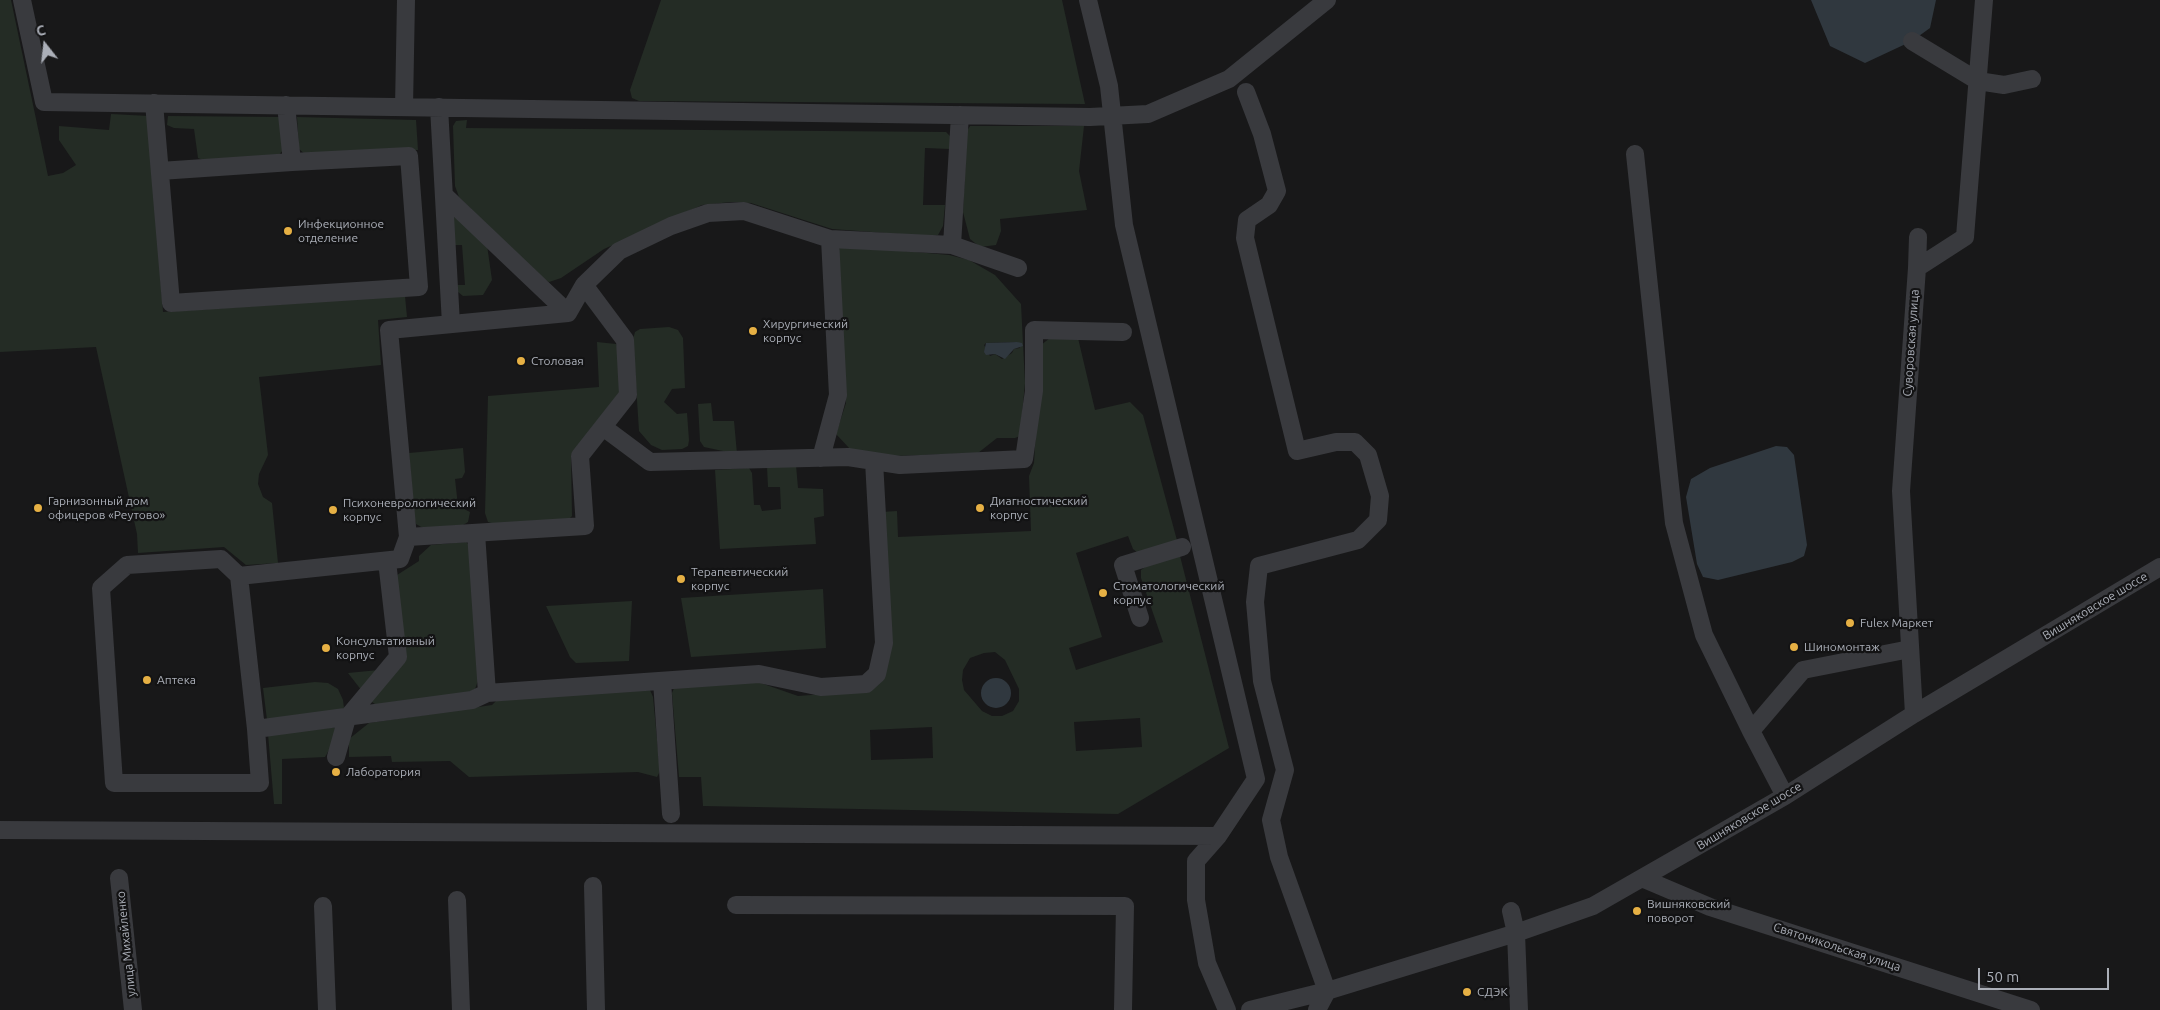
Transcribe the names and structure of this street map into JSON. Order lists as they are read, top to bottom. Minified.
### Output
{"streets":{"street":["Суворовская улица","Вишняковское шоссе","улица Михайленко","Святоникольская улица"]},"crossings":[["Суворовская улица","Вишняковское шоссе"],["Вишняковское шоссе","Святоникольская улица"]],"places":["Инфекционное отделение","Хирургический корпус","Столовая","Гарнизонный дом офицеров «Реутово»","Диагностический корпус","Психоневрологический корпус","Терапевтический корпус","Стоматологический корпус","Fulex Маркет","Шиномонтаж","Консультативный корпус","Аптека","Лаборатория","Вишняковский поворот","СДЭК"],"scale_bar":"50 m","north":"top"}
